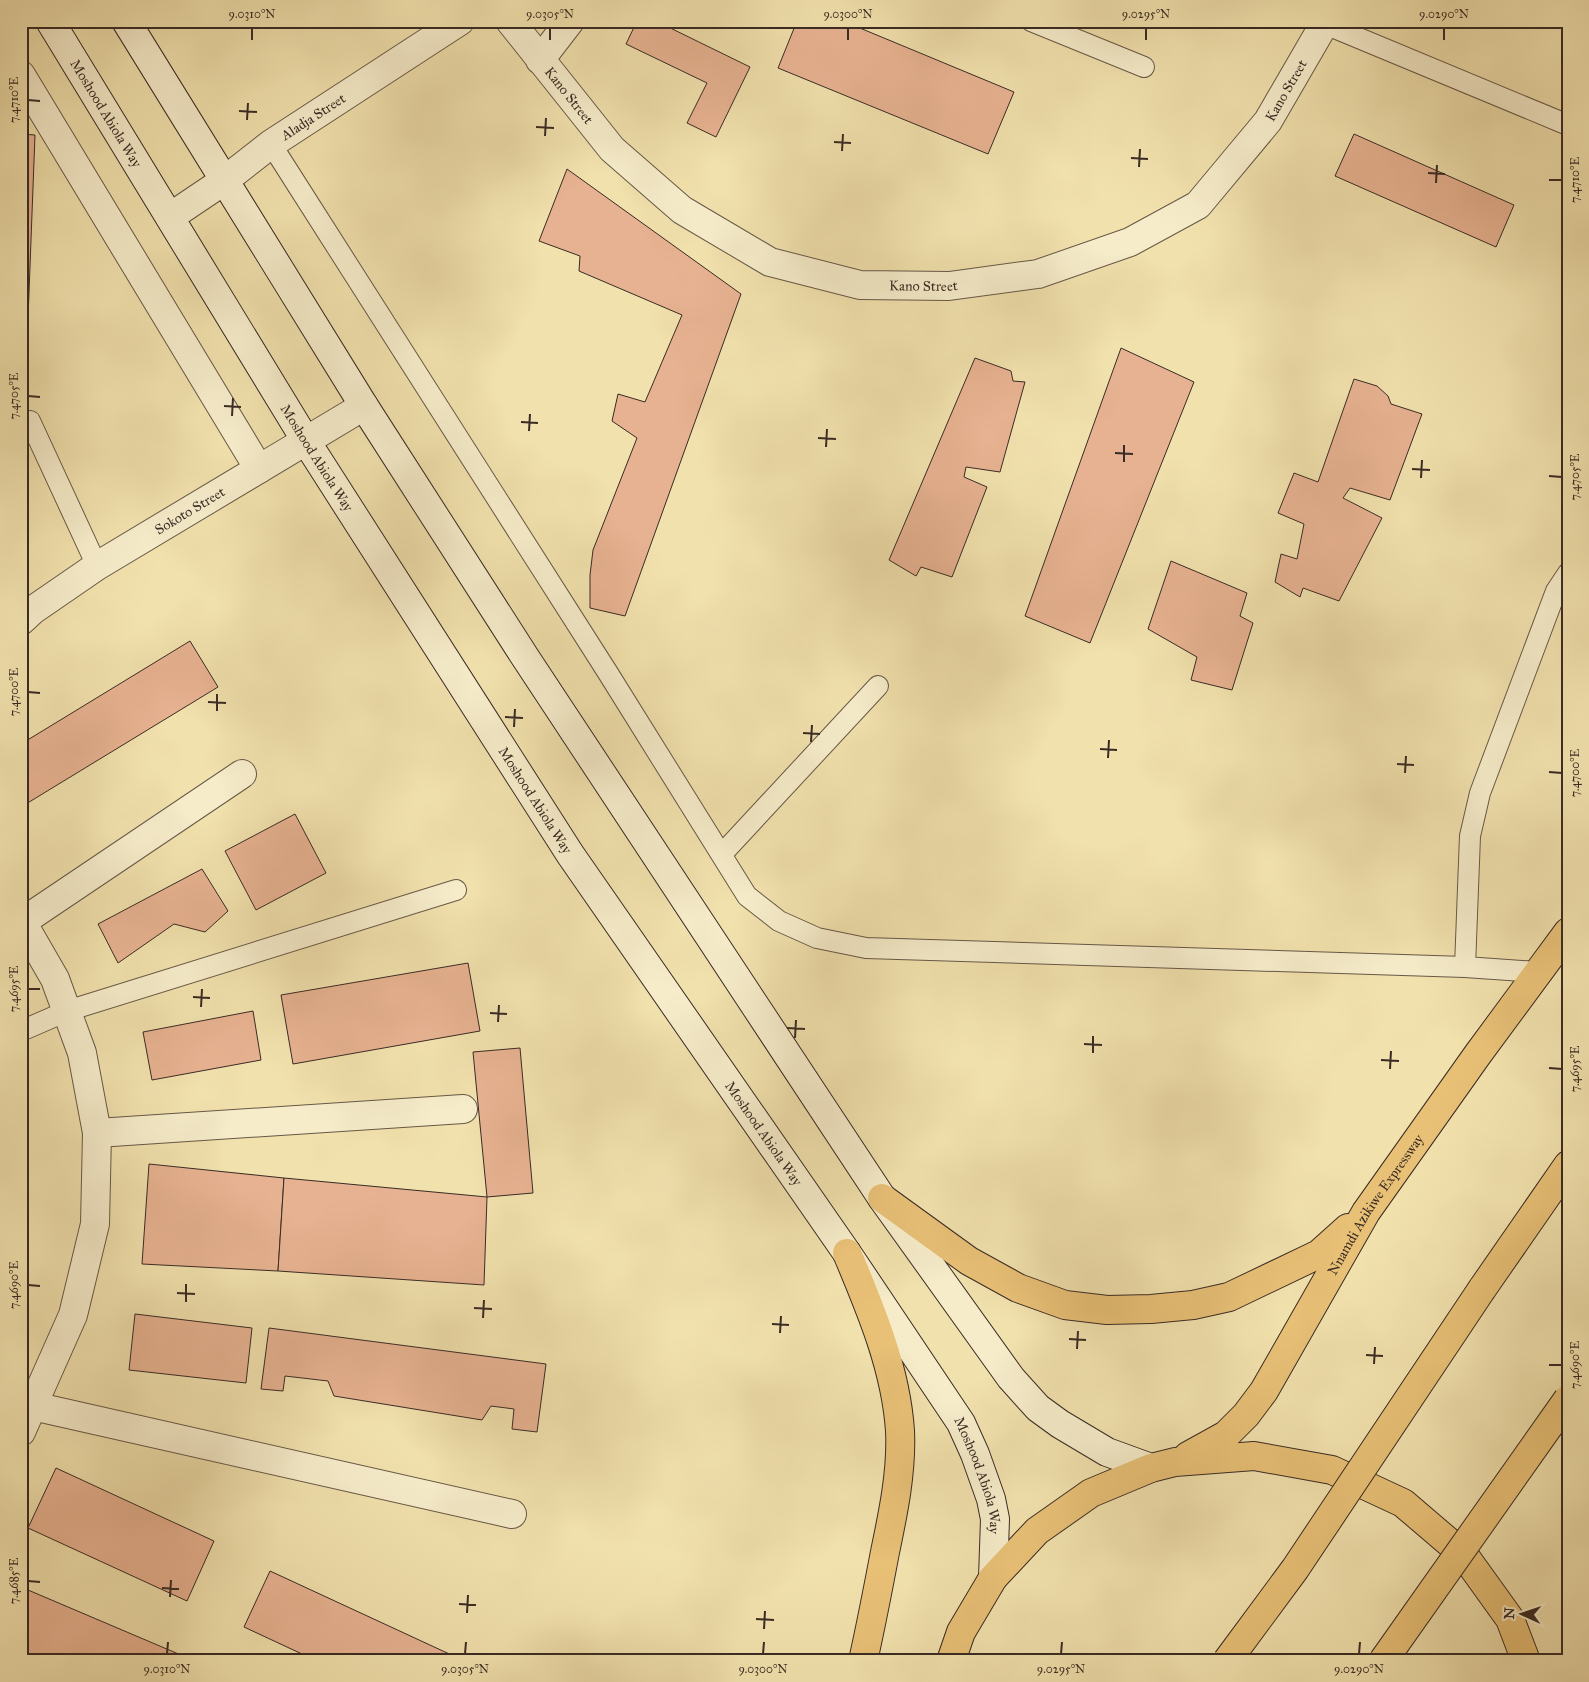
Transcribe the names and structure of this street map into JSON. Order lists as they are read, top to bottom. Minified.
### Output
{"streets":{"highway":["Nnamdi Azikiwe Expressway"],"street":["Kano Street","Moshood Abiola Way","Aladja Street","Sokoto Street"]},"crossings":[["Moshood Abiola Way","Aladja Street"],["Moshood Abiola Way","Sokoto Street"],["Moshood Abiola Way","Nnamdi Azikiwe Expressway"]],"north":"left","coordinates":["9.0310°N","9.0305°N","9.0300°N","9.0295°N","9.0290°N","7.4710°E","7.4705°E","7.4700°E","7.4695°E","7.4690°E","7.4685°E"]}
